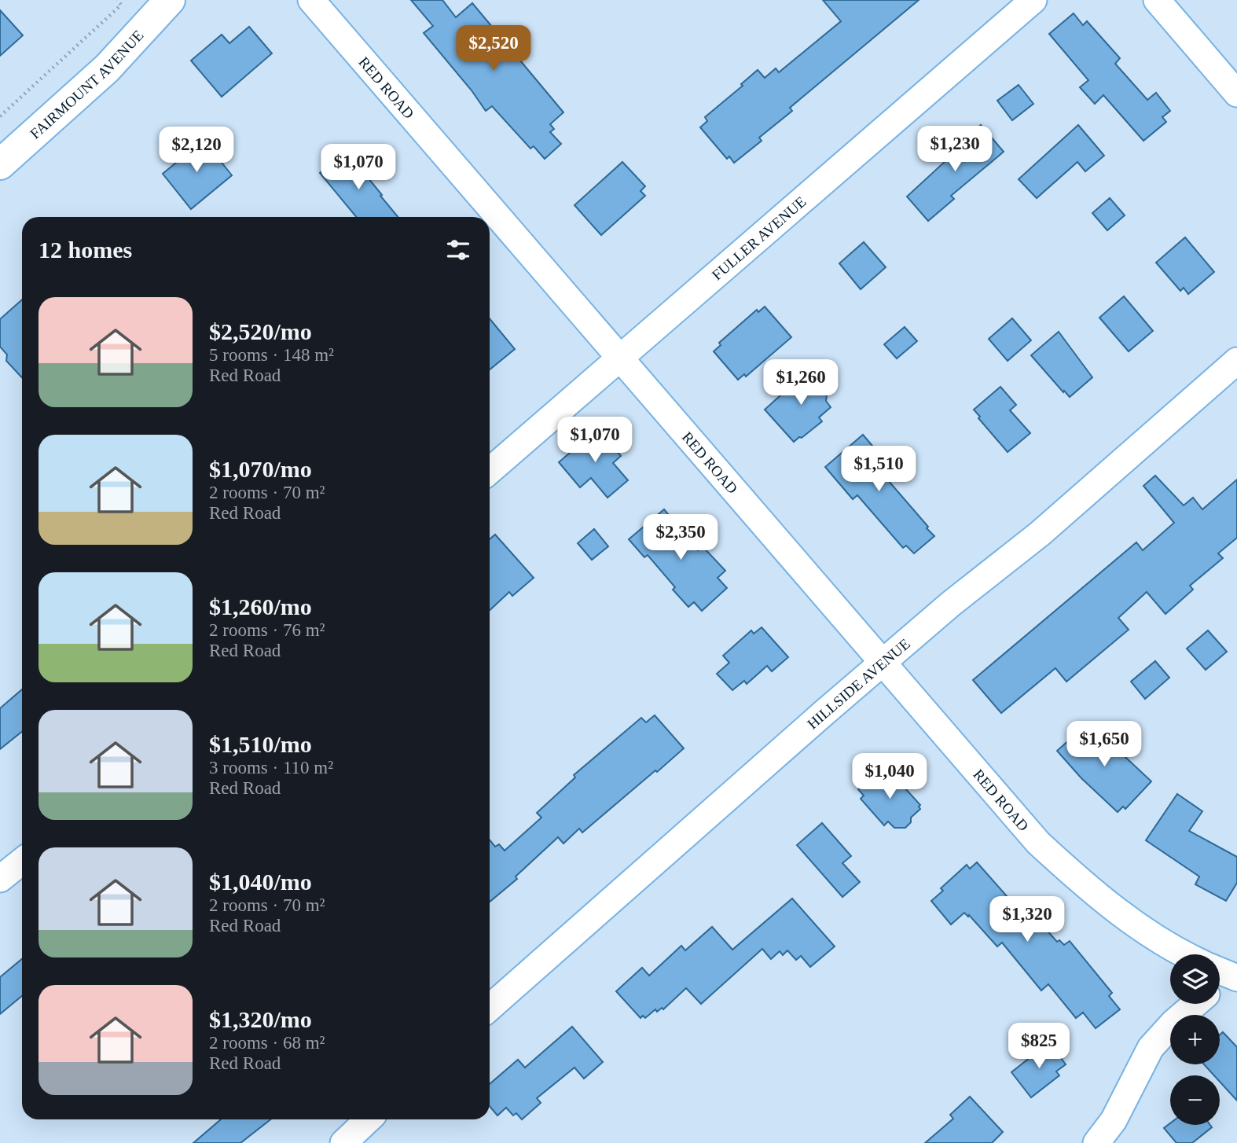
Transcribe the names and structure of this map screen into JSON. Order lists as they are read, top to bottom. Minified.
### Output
{"streets":{"main road":["FAIRMOUNT AVENUE"],"street":["RED ROAD","FULLER AVENUE","HILLSIDE AVENUE"]},"crossings":[["RED ROAD","FULLER AVENUE"],["RED ROAD","HILLSIDE AVENUE"]],"page":{"price":["$2,520","$1,230","$2,120","$1,070","$1,260","$1,070","$1,510","$2,350","$1,650","$1,040","$1,320","$825"],"heading":"12 homes","list":[{"name":"$2,520/mo","note":"5 rooms · 148 m² · Red Road"},{"name":"$1,070/mo","note":"2 rooms · 70 m² · Red Road"},{"name":"$1,260/mo","note":"2 rooms · 76 m² · Red Road"},{"name":"$1,510/mo","note":"3 rooms · 110 m² · Red Road"},{"name":"$1,040/mo","note":"2 rooms · 70 m² · Red Road"},{"name":"$1,320/mo","note":"2 rooms · 68 m² · Red Road"}],"map_buttons":["+","−"]}}
